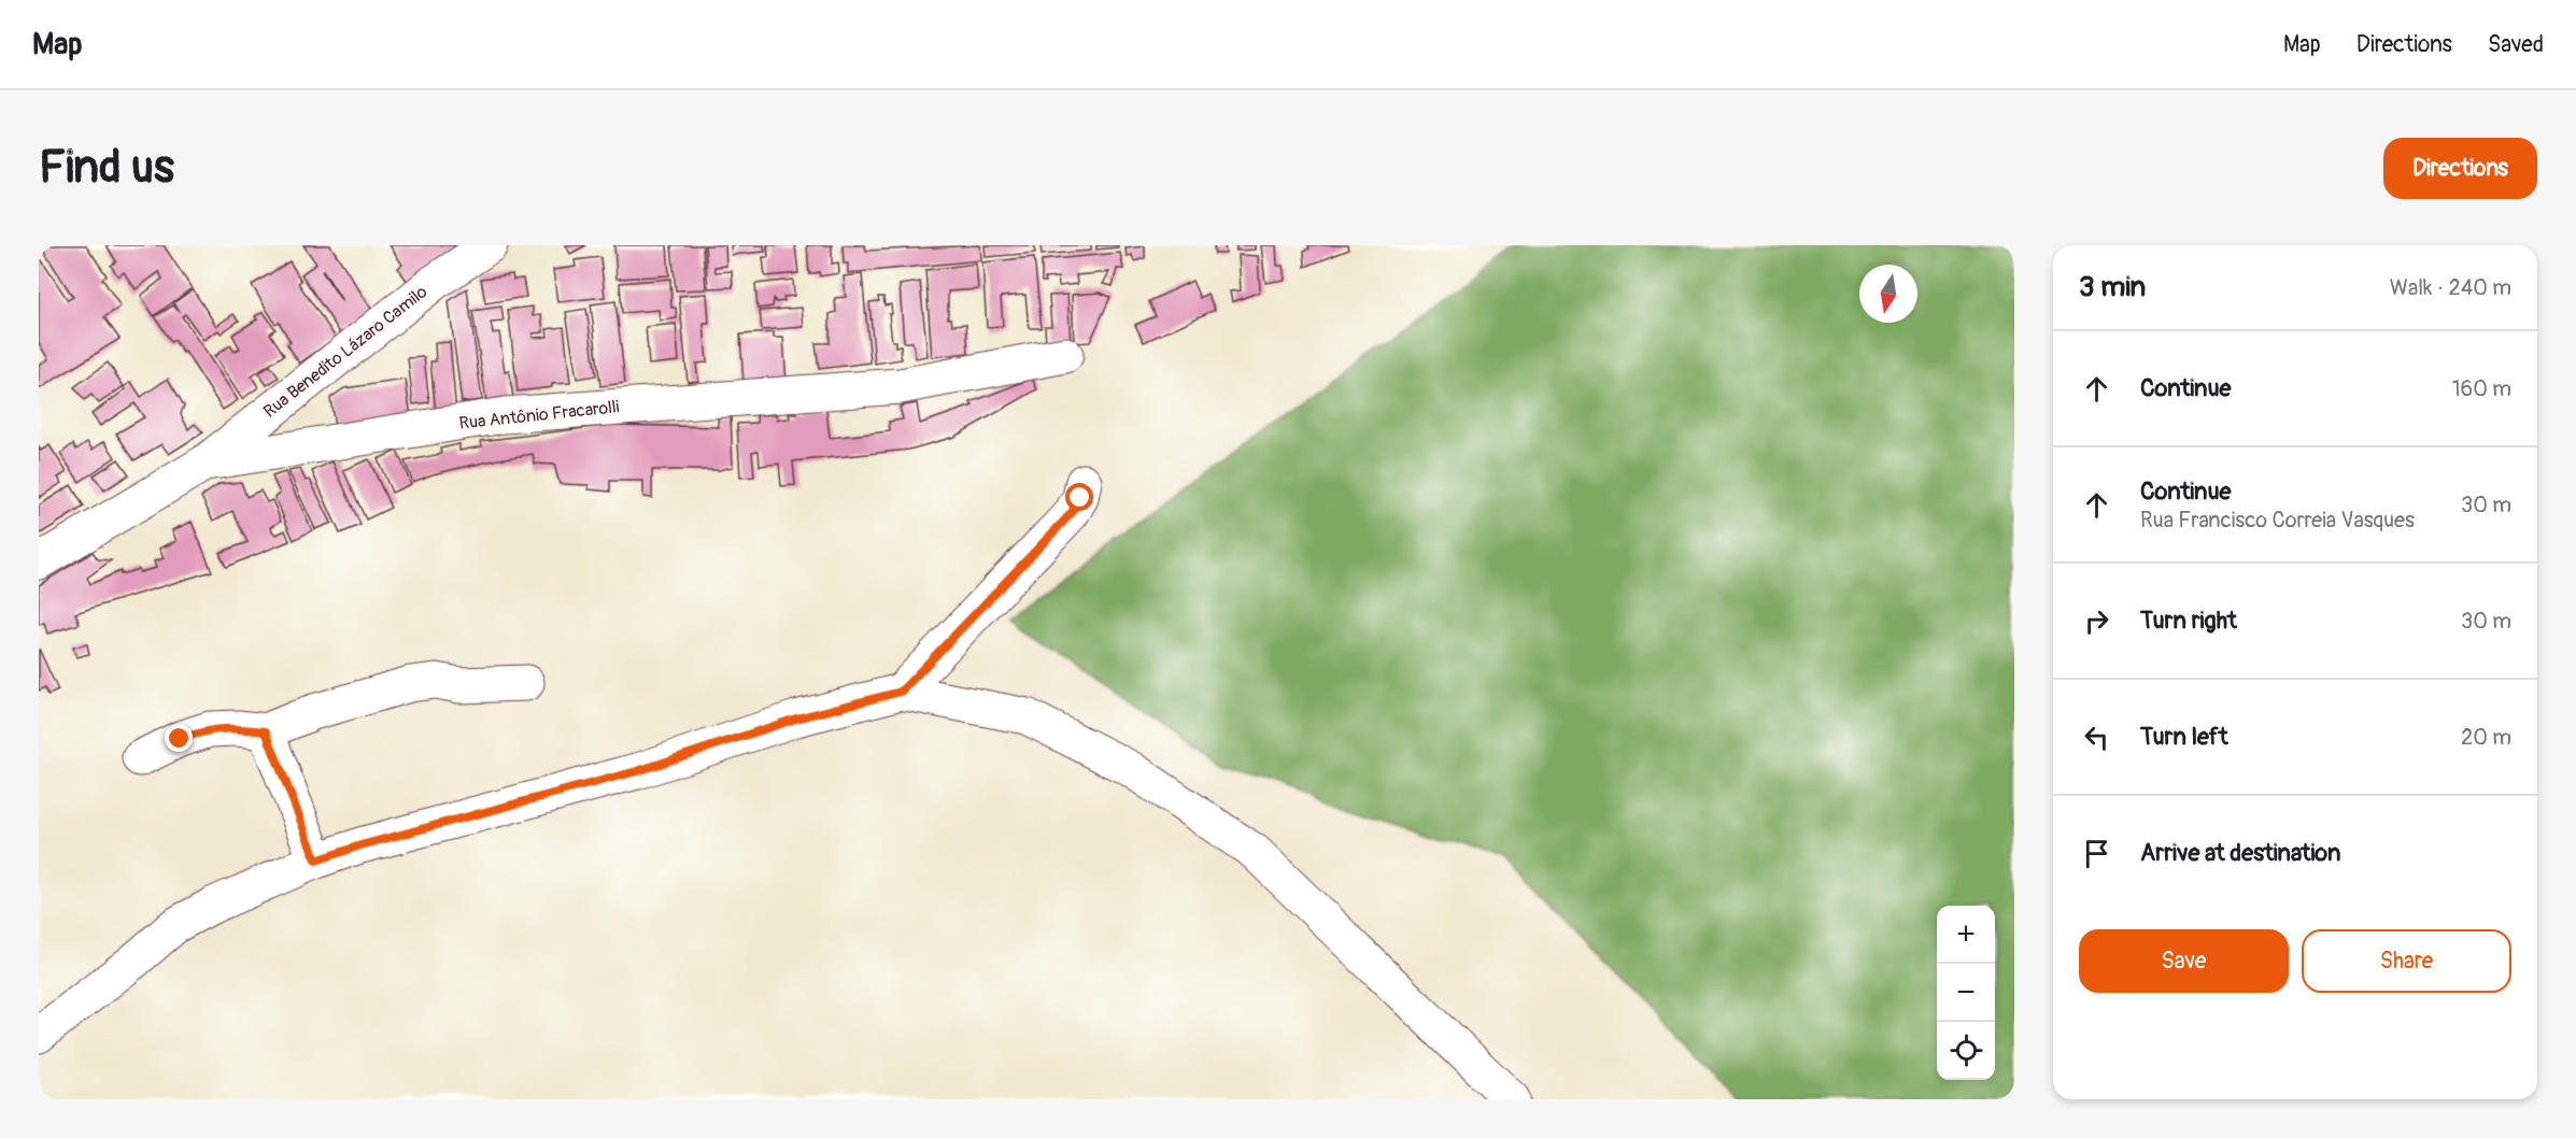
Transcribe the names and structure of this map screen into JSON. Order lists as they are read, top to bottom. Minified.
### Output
{"streets":{"street":["Rua Benedito Lázaro Camilo","Rua Antônio Fracarolli"]},"crossings":[["Rua Benedito Lázaro Camilo","Rua Antônio Fracarolli"]],"north":"bottom","page":{"header":"Map","nav":["Map","Directions","Saved"],"buttons":["Directions",["Save","Share"]],"title":"Find us","heading":["3 min","Walk · 240 m"],"list":[["Continue","160 m"],["Continue","Rua Francisco Correia Vasques","30 m"],["Turn right","30 m"],["Turn left","20 m"],"Arrive at destination"],"map_buttons":["+","−"]}}
